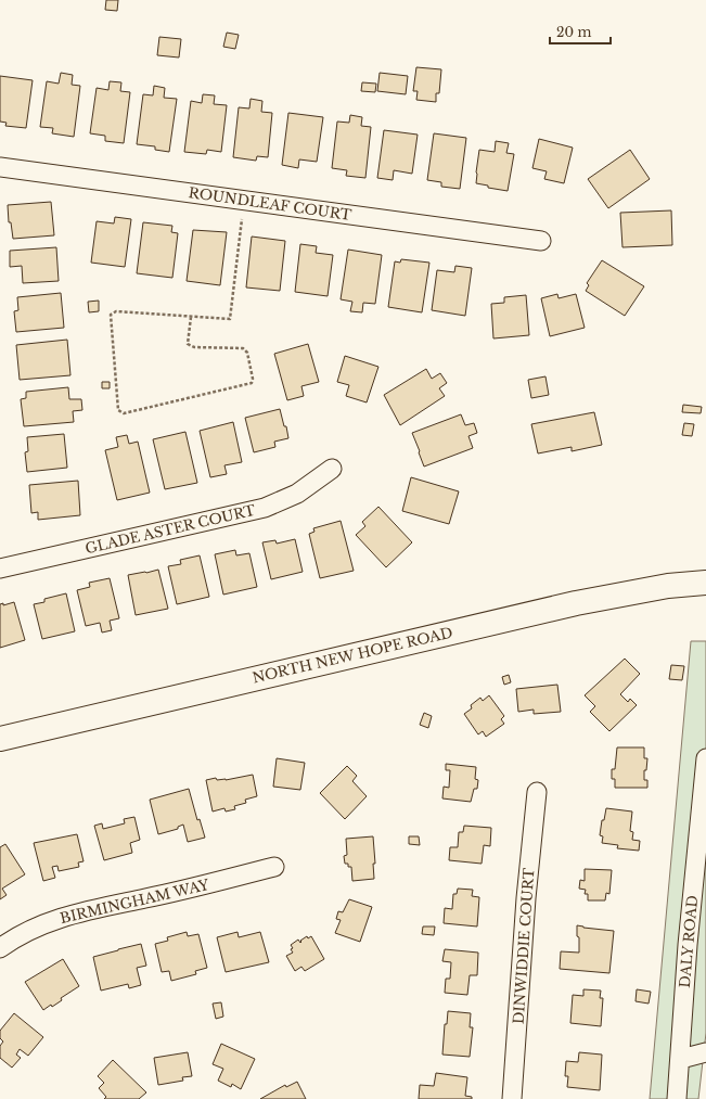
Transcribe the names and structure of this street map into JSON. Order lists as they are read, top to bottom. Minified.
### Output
{"streets":{"main road":["NORTH NEW HOPE ROAD"],"street":["ROUNDLEAF COURT","GLADE ASTER COURT","BIRMINGHAM WAY","DALY ROAD","DINWIDDIE COURT"]},"scale_bar":"20 m"}
